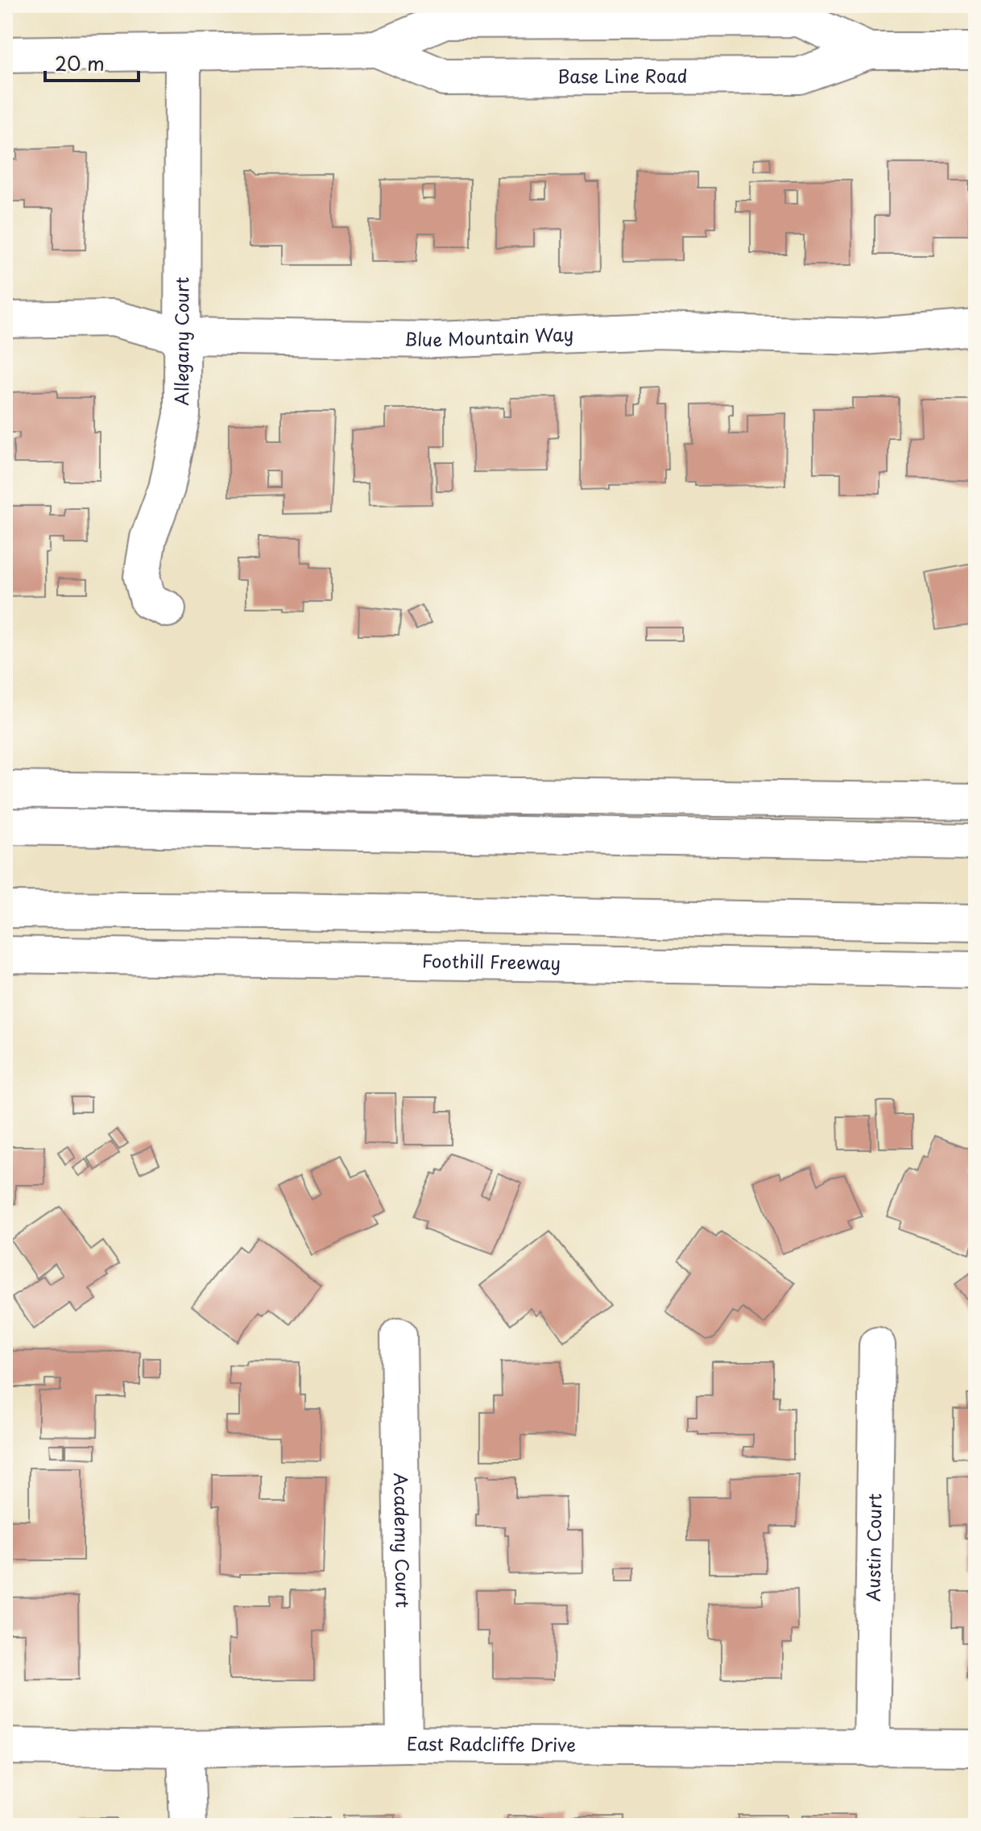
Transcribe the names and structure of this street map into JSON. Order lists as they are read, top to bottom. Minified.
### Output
{"streets":{"main road":["Base Line Road","Blue Mountain Way","Allegany Court","Foothill Freeway","Academy Court","Austin Court","East Radcliffe Drive"]},"crossings":[["Base Line Road","Allegany Court"],["Blue Mountain Way","Allegany Court"],["Academy Court","East Radcliffe Drive"],["Austin Court","East Radcliffe Drive"]],"scale_bar":"20 m"}
